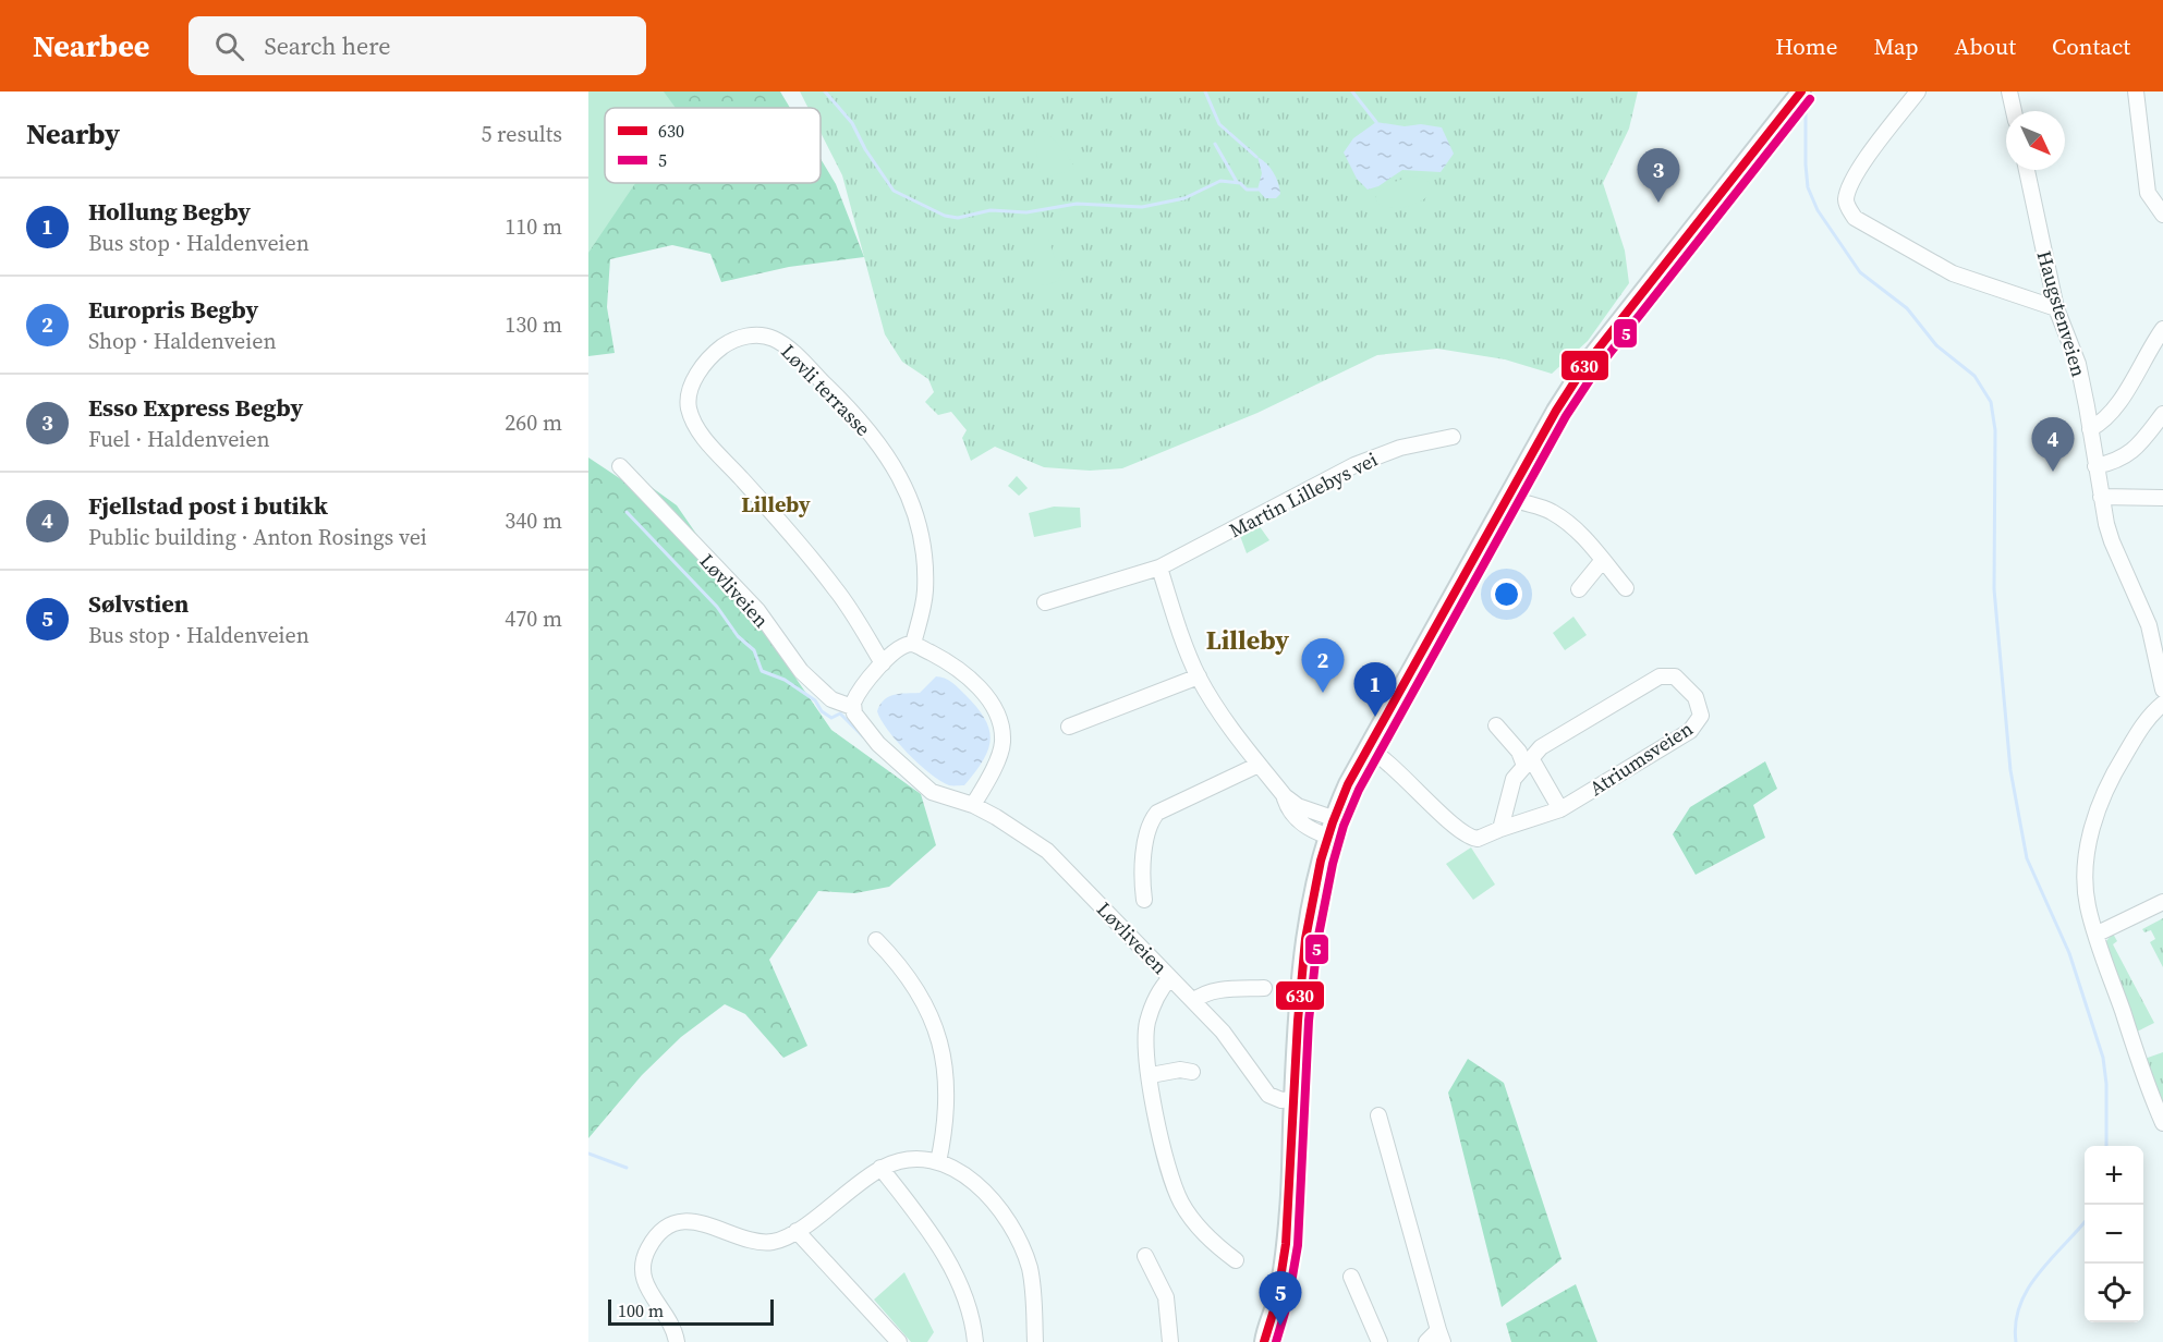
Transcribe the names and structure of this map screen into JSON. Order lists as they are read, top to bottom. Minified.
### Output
{"streets":{"street":["Haugstenveien","Løvli terrasse","Martin Lillebys vei","Løvliveien","Atriumsveien"]},"crossings":[["Løvli terrasse","Løvliveien"]],"districts":["Lilleby","Lilleby"],"lines":["transit line 630","transit line 5"],"legend":["630","5"],"scale_bar":"100 m","north":"bottom right","page":{"header":"Nearbee","search":"Search here","nav":["Home","Map","About","Contact"],"heading":["Nearby","5 results"],"pins":["3","4","2","1","5"],"list":[{"mark":"1","name":"Hollung Begby","note":"Bus stop · Haldenveien","value":"110 m"},{"mark":"2","name":"Europris Begby","note":"Shop · Haldenveien","value":"130 m"},{"mark":"3","name":"Esso Express Begby","note":"Fuel · Haldenveien","value":"260 m"},{"mark":"4","name":"Fjellstad post i butikk","note":"Public building · Anton Rosings vei","value":"340 m"},{"mark":"5","name":"Sølvstien","note":"Bus stop · Haldenveien","value":"470 m"}],"map_buttons":["+","−"],"scale":"100 m"}}
